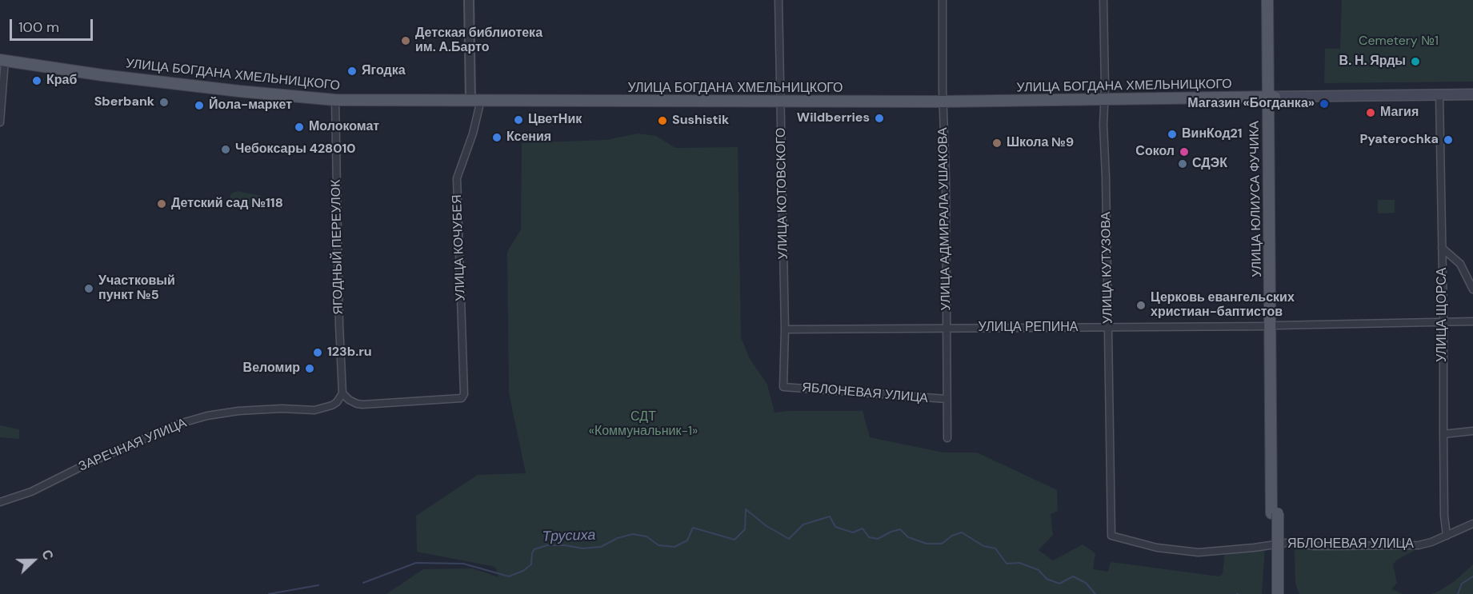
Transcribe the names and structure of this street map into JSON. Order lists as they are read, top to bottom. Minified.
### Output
{"streets":{"main road":["УЛИЦА БОГДАНА ХМЕЛЬНИЦКОГО","УЛИЦА ЮЛИУСА ФУЧИКА"],"street":["УЛИЦА КОТОВСКОГО","УЛИЦА АДМИРАЛА УШАКОВА","ЯГОДНЫЙ ПЕРЕУЛОК","УЛИЦА КОЧУБЕЯ","УЛИЦА КУТУЗОВА","УЛИЦА ЩОРСА","УЛИЦА РЕПИНА","ЯБЛОНЕВАЯ УЛИЦА","ЗАРЕЧНАЯ УЛИЦА"]},"crossings":[["УЛИЦА БОГДАНА ХМЕЛЬНИЦКОГО","УЛИЦА КОТОВСКОГО"],["УЛИЦА БОГДАНА ХМЕЛЬНИЦКОГО","УЛИЦА ЮЛИУСА ФУЧИКА"],["УЛИЦА БОГДАНА ХМЕЛЬНИЦКОГО","УЛИЦА АДМИРАЛА УШАКОВА"],["УЛИЦА БОГДАНА ХМЕЛЬНИЦКОГО","ЯГОДНЫЙ ПЕРЕУЛОК"],["УЛИЦА БОГДАНА ХМЕЛЬНИЦКОГО","УЛИЦА КОЧУБЕЯ"],["УЛИЦА БОГДАНА ХМЕЛЬНИЦКОГО","УЛИЦА КУТУЗОВА"],["УЛИЦА БОГДАНА ХМЕЛЬНИЦКОГО","УЛИЦА ЩОРСА"],["УЛИЦА КОТОВСКОГО","УЛИЦА РЕПИНА"],["УЛИЦА КОТОВСКОГО","ЯБЛОНЕВАЯ УЛИЦА"],["УЛИЦА ЮЛИУСА ФУЧИКА","УЛИЦА РЕПИНА"],["УЛИЦА АДМИРАЛА УШАКОВА","УЛИЦА РЕПИНА"],["УЛИЦА АДМИРАЛА УШАКОВА","ЯБЛОНЕВАЯ УЛИЦА"],["ЯГОДНЫЙ ПЕРЕУЛОК","УЛИЦА КОЧУБЕЯ"],["ЯГОДНЫЙ ПЕРЕУЛОК","ЗАРЕЧНАЯ УЛИЦА"],["УЛИЦА КОЧУБЕЯ","ЗАРЕЧНАЯ УЛИЦА"],["УЛИЦА КУТУЗОВА","УЛИЦА РЕПИНА"],["УЛИЦА КУТУЗОВА","ЯБЛОНЕВАЯ УЛИЦА"],["УЛИЦА ЩОРСА","УЛИЦА РЕПИНА"],["УЛИЦА ЩОРСА","ЯБЛОНЕВАЯ УЛИЦА"]],"water":["Трусиха"],"parks":["Cemetery №1","СДТ «Коммунальник-1»"],"places":["Детская библиотека им. А.Барто","В. Н. Ярды","Ягодка","Краб","Sberbank","Магазин «Богданка»","Йола-маркет","Магия","Wildberries","ЦветНик","Sushistik","Молокомат","ВинКод21","Ксения","Pyaterochka","Школа №9","Чебоксары 428010","Сокол","СДЭК","Детский сад №118","Участковый пункт №5","Церковь евангельских христиан-баптистов","123b.ru","Веломир"],"scale_bar":"100 m","north":"right"}
